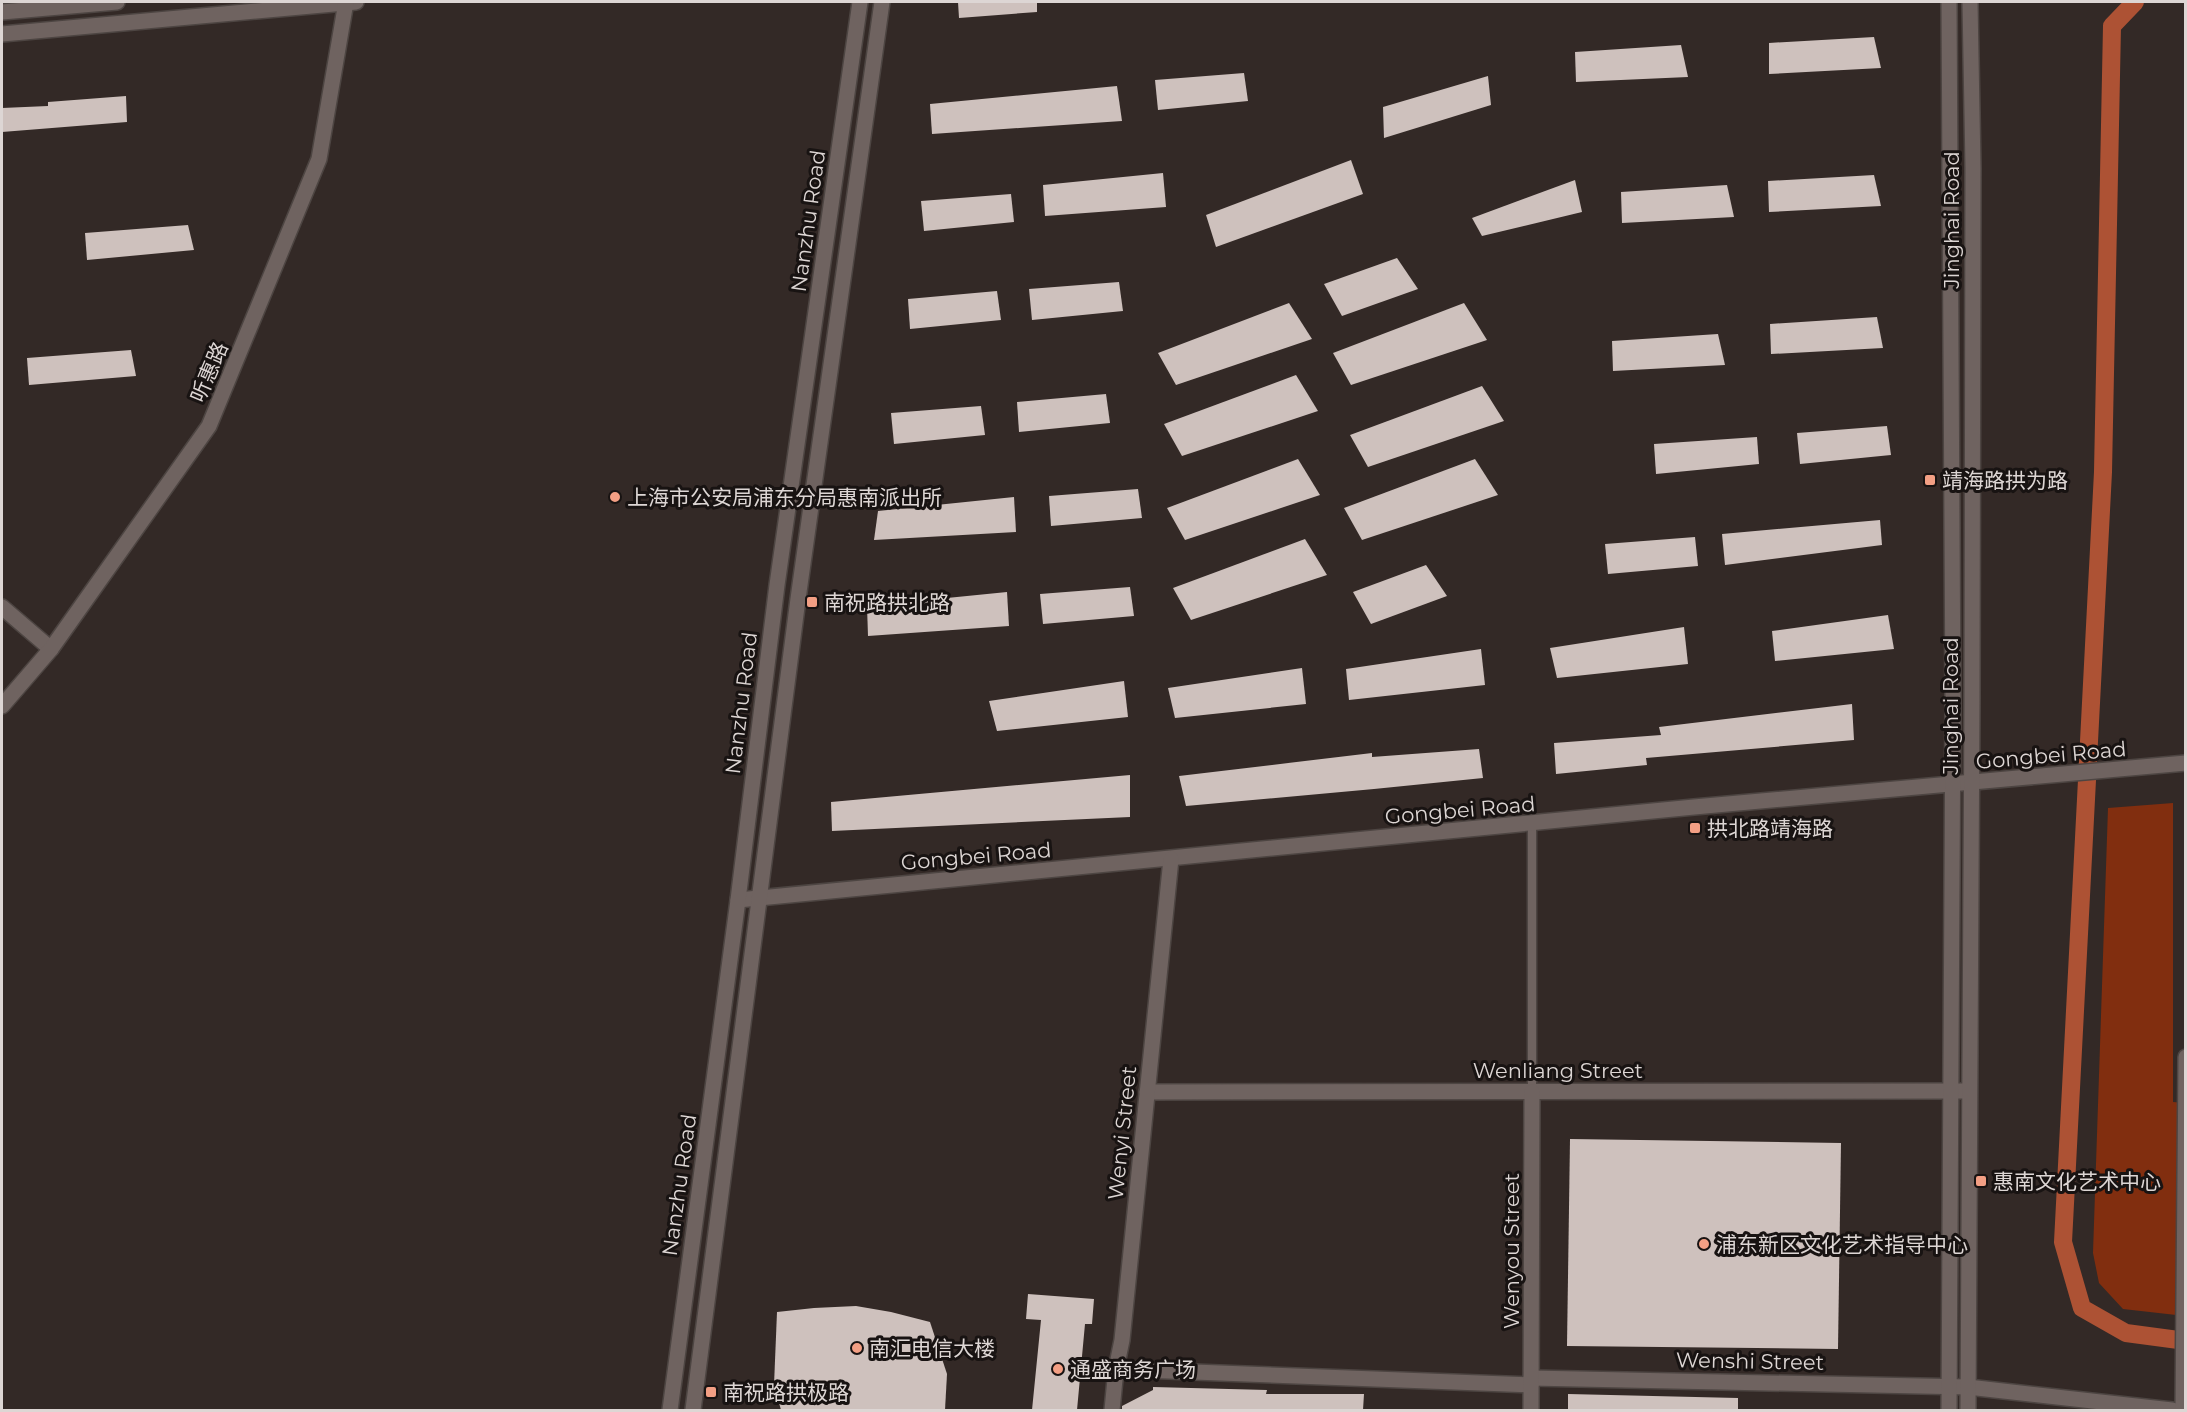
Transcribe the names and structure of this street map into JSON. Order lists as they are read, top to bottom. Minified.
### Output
{"streets":{"street":["Jinghai Road","Nanzhu Road","听惠路","Gongbei Road","Wenliang Street","Wenyi Street","Wenyou Street","Wenshi Street"]},"crossings":[["Jinghai Road","Gongbei Road"],["Jinghai Road","Wenliang Street"],["Jinghai Road","Wenshi Street"],["Nanzhu Road","Gongbei Road"],["Gongbei Road","Wenyi Street"],["Wenliang Street","Wenyi Street"],["Wenliang Street","Wenyou Street"],["Wenyi Street","Wenshi Street"],["Wenyou Street","Wenshi Street"]],"places":{"transit":["靖海路拱为路","南祝路拱北路","拱北路靖海路","惠南文化艺术中心","南祝路拱极路"],"other":["上海市公安局浦东分局惠南派出所","浦东新区文化艺术指导中心","南汇电信大楼","通盛商务广场"]}}
